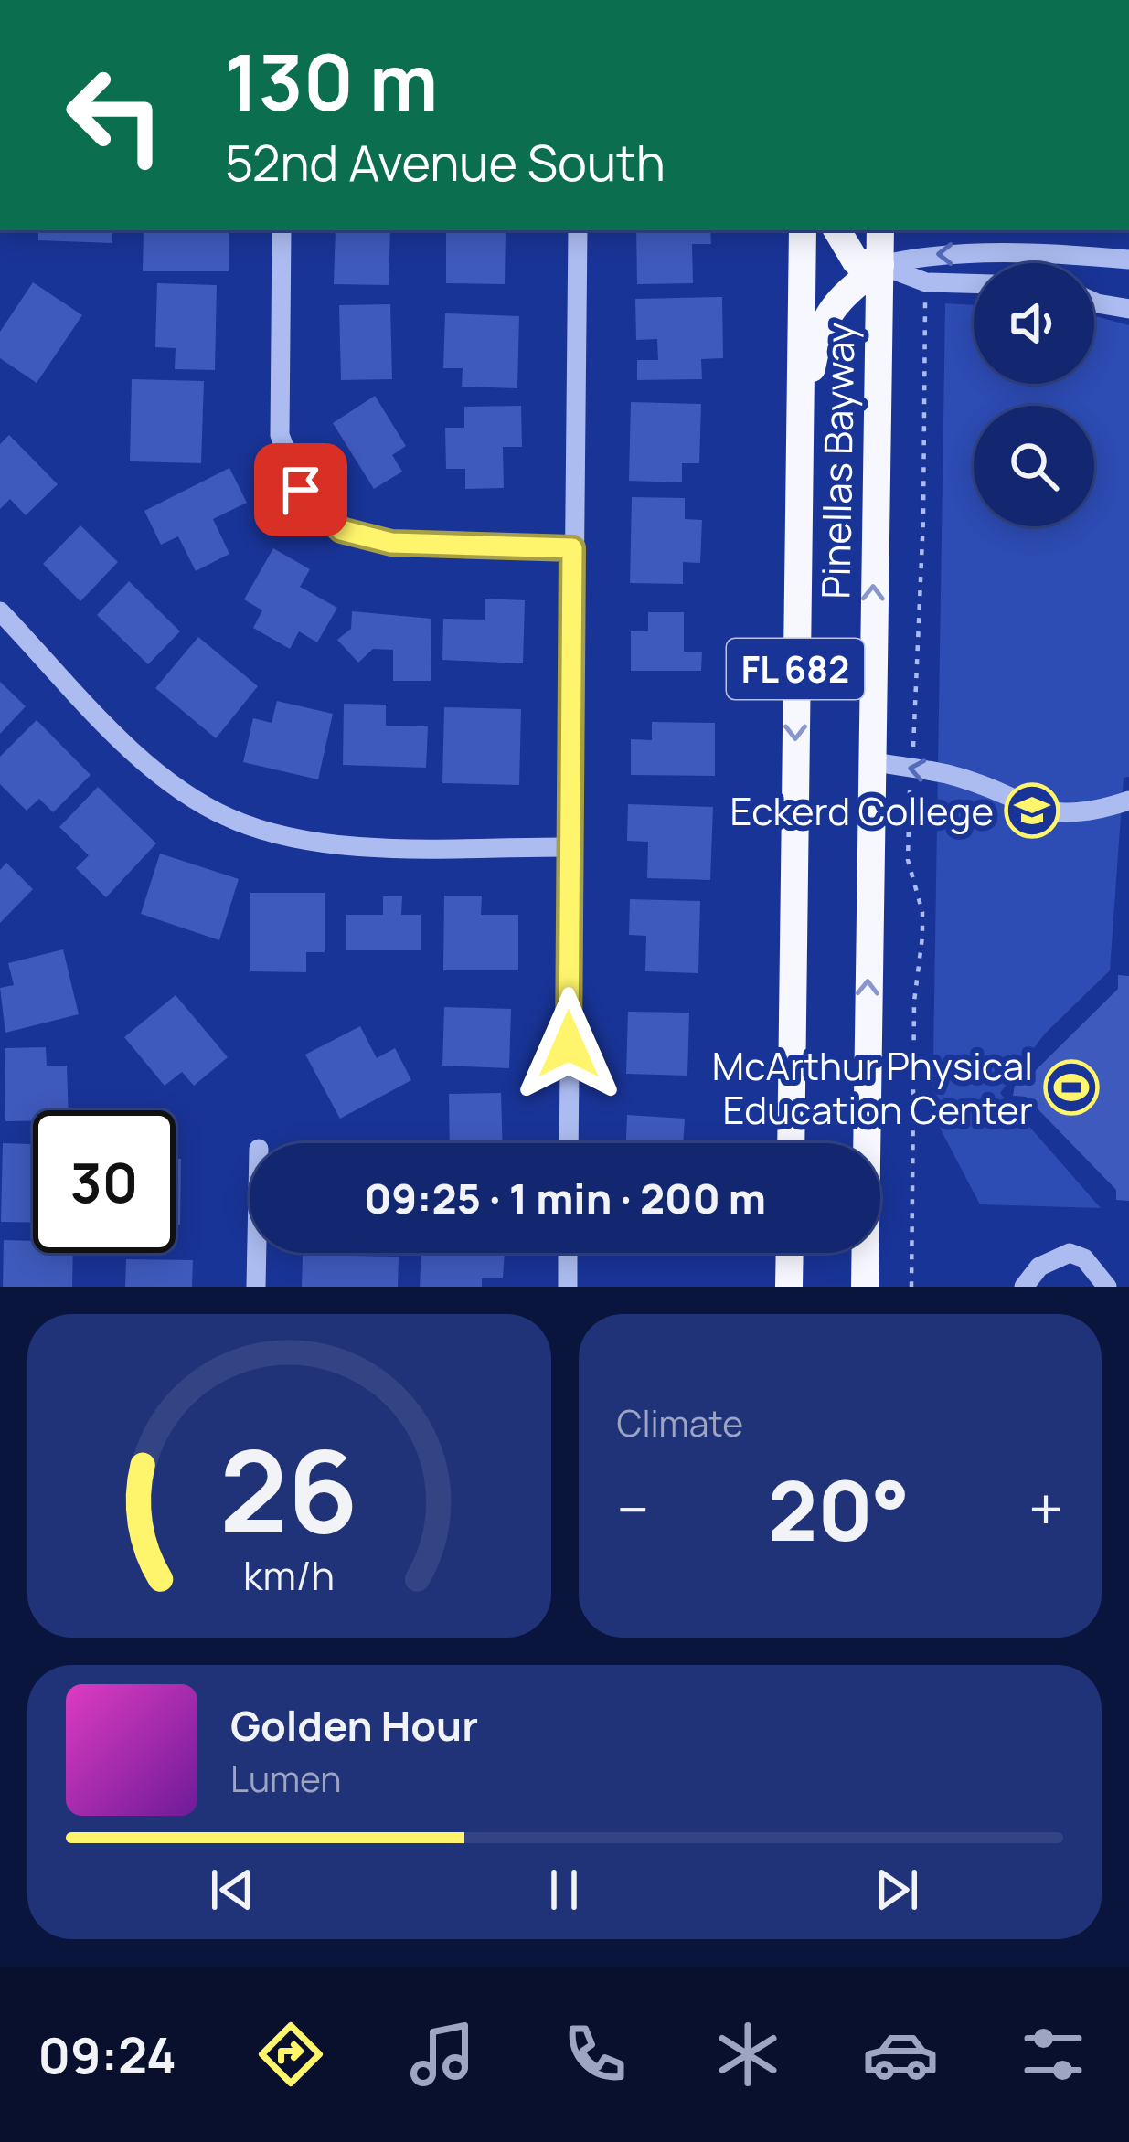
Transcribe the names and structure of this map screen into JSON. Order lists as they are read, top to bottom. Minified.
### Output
{"streets":{"main road":["Pinellas Bayway","FL 682"]},"places":{"school or university":["Eckerd College"],"sports":["McArthur Physical Education Center"]},"page":{"turn":["130 m","52nd Avenue South"],"limit":"30","trip":"09:25 · 1 min · 200 m","tile":"Climate","heat":["−","20°","+"],"song":["Golden Hour","Lumen"],"tabs":"09:24","gauge":["26","km/h"]}}
